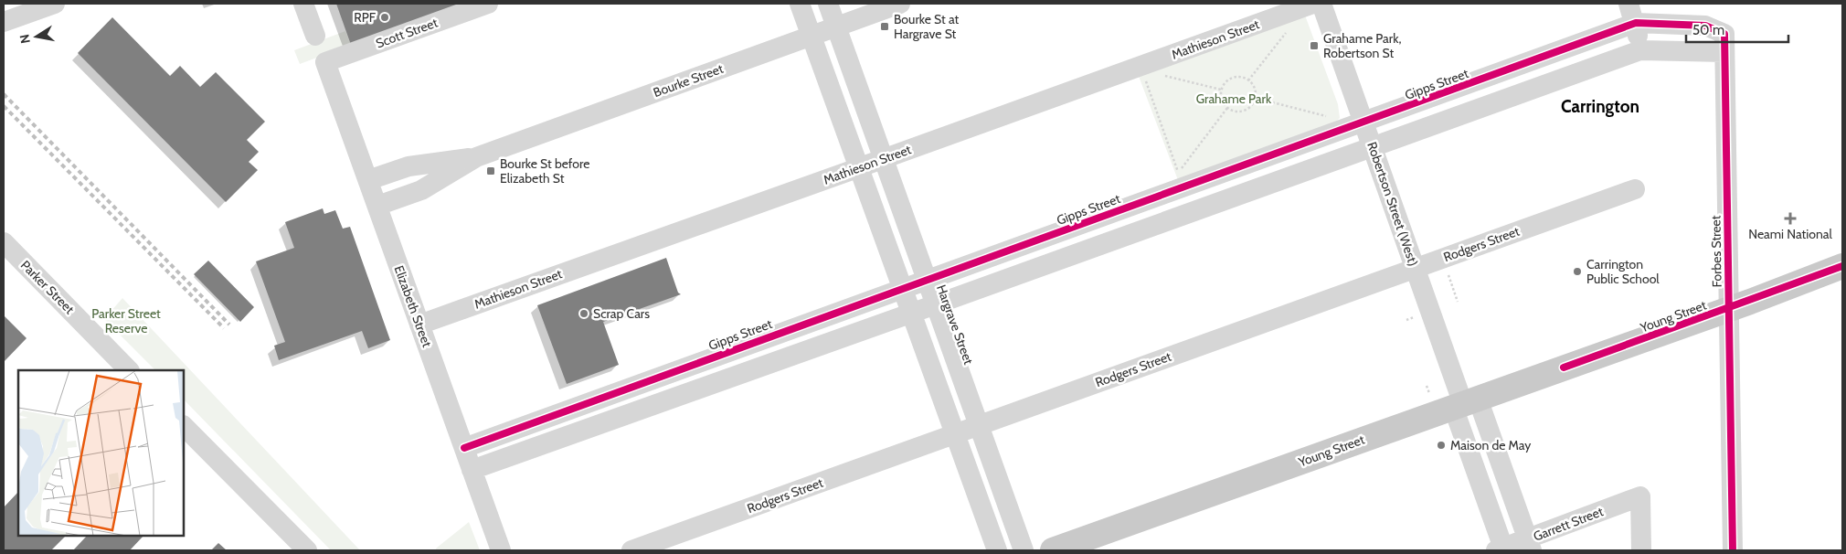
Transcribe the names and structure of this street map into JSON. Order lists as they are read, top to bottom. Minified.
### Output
{"streets":{"main road":["Young Street"],"street":["Scott Street","Mathieson Street","Bourke Street","Gipps Street","Robertson Street (West)","Rodgers Street","Forbes Street","Parker Street","Elizabeth Street","Hargrave Street","Garrett Street"]},"crossings":[["Scott Street","Elizabeth Street"],["Mathieson Street","Elizabeth Street"],["Mathieson Street","Hargrave Street"],["Bourke Street","Elizabeth Street"],["Bourke Street","Hargrave Street"],["Gipps Street","Robertson Street (West)"],["Gipps Street","Forbes Street"],["Gipps Street","Elizabeth Street"],["Gipps Street","Hargrave Street"],["Robertson Street (West)","Rodgers Street"],["Robertson Street (West)","Young Street"],["Robertson Street (West)","Garrett Street"],["Rodgers Street","Hargrave Street"],["Forbes Street","Young Street"]],"districts":["Carrington"],"parks":["Grahame Park","Parker Street Reserve"],"places":{"other":["RPF","Carrington Public School","Scrap Cars","Maison de May"],"transit":["Bourke St at Hargrave St","Grahame Park, Robertson St","Bourke St before Elizabeth St"],"health":["Neami National"]},"scale_bar":"50 m","north":"left"}
